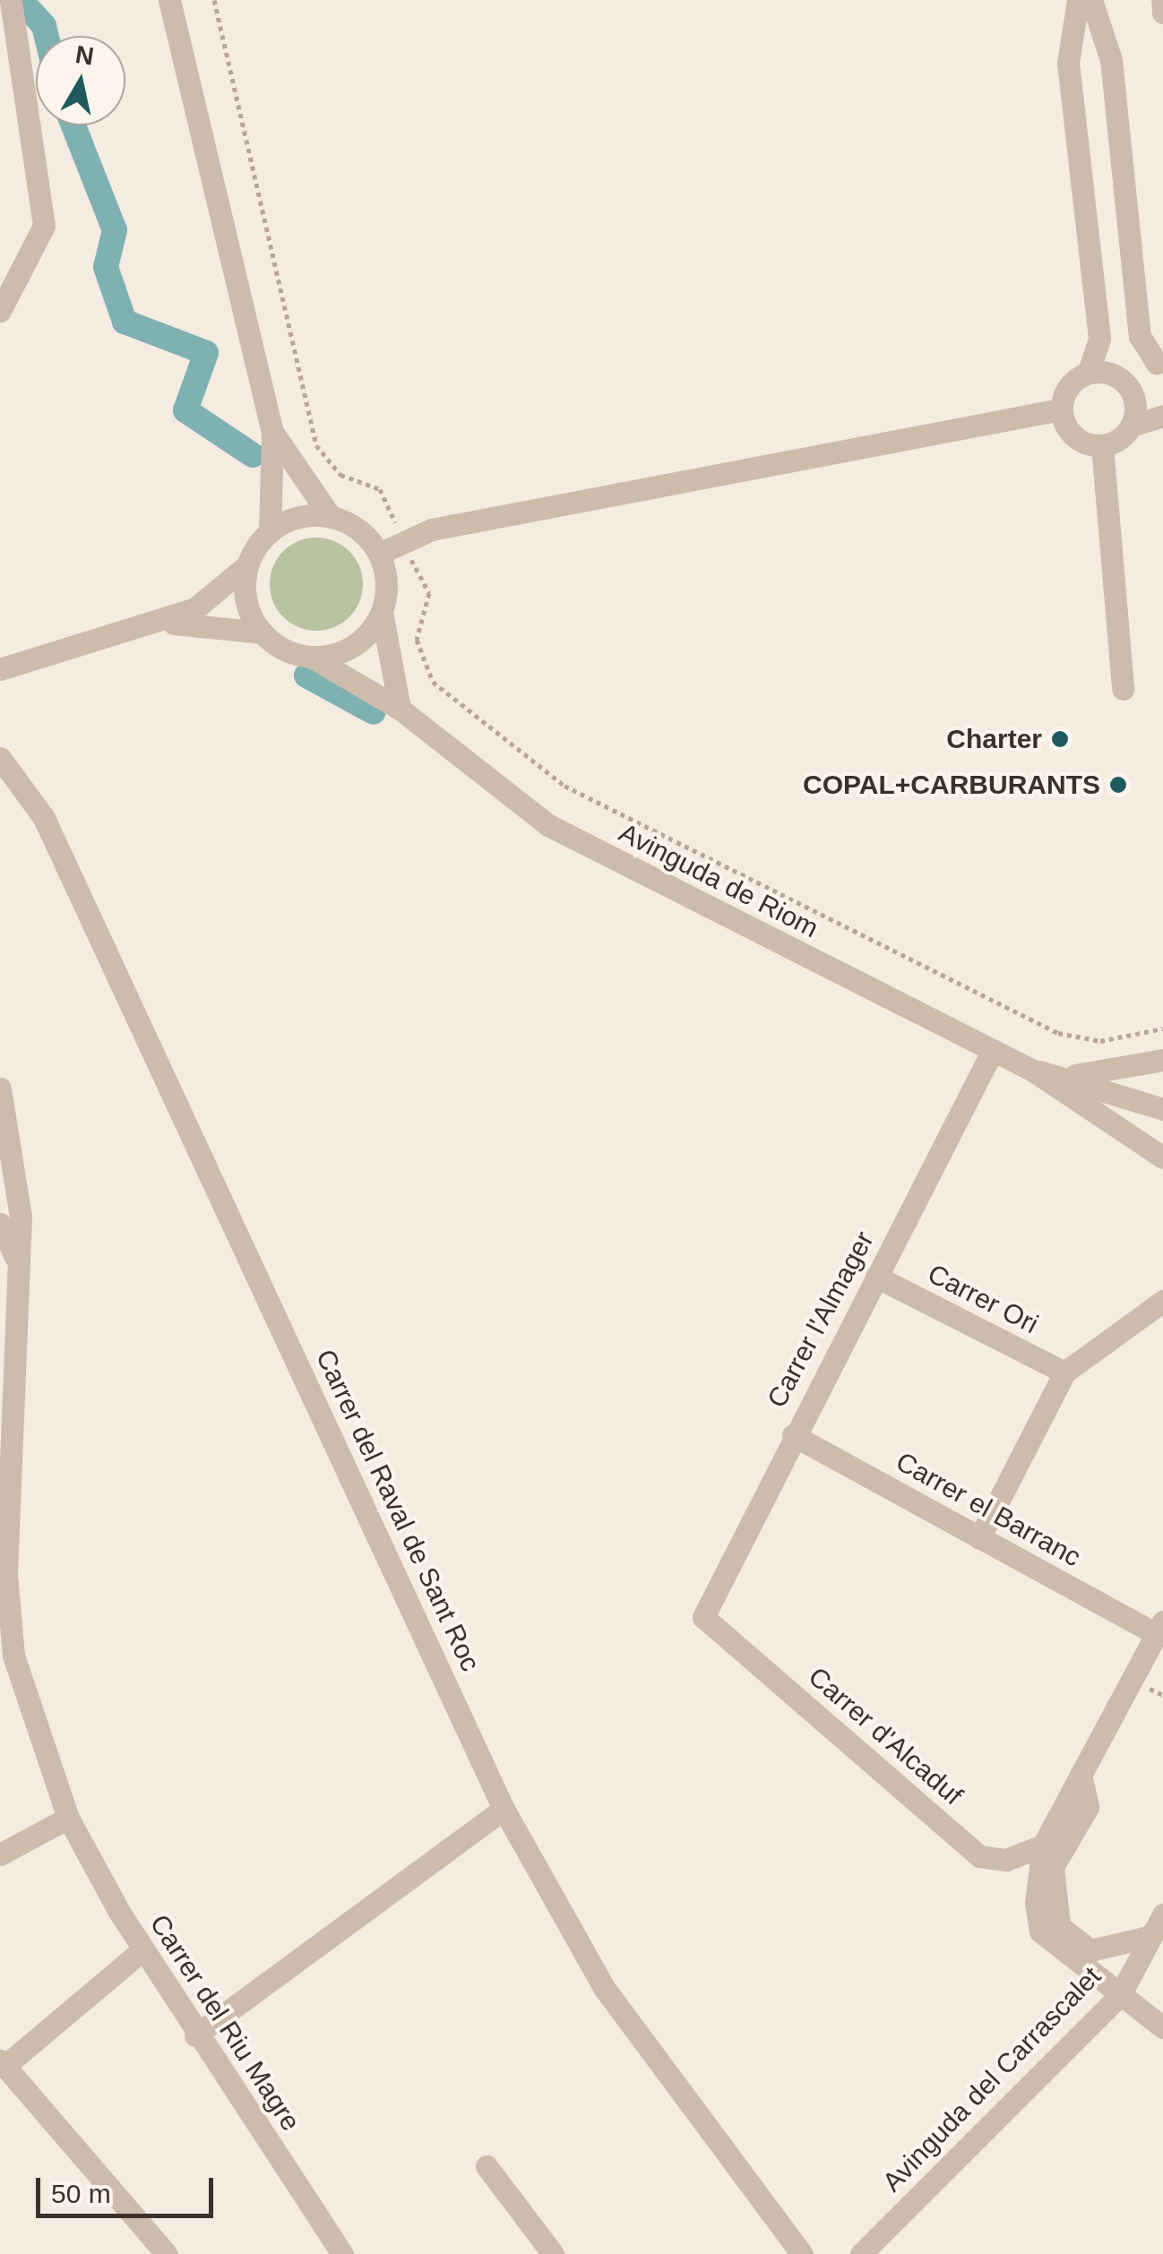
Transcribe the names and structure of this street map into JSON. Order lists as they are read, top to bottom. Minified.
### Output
{"streets":{"street":["Avinguda de Riom","Carrer Ori","Carrer l'Almager","Carrer el Barranc","Carrer del Raval de Sant Roc","Carrer d'Alcaduf","Carrer del Riu Magre","Avinguda del Carrascalet"]},"crossings":[["Avinguda de Riom","Carrer l'Almager"],["Carrer Ori","Carrer l'Almager"],["Carrer l'Almager","Carrer el Barranc"],["Carrer l'Almager","Carrer d'Alcaduf"],["Carrer el Barranc","Avinguda del Carrascalet"],["Carrer d'Alcaduf","Avinguda del Carrascalet"]],"places":["Charter","COPAL+CARBURANTS"],"scale_bar":"50 m","north":"top"}
